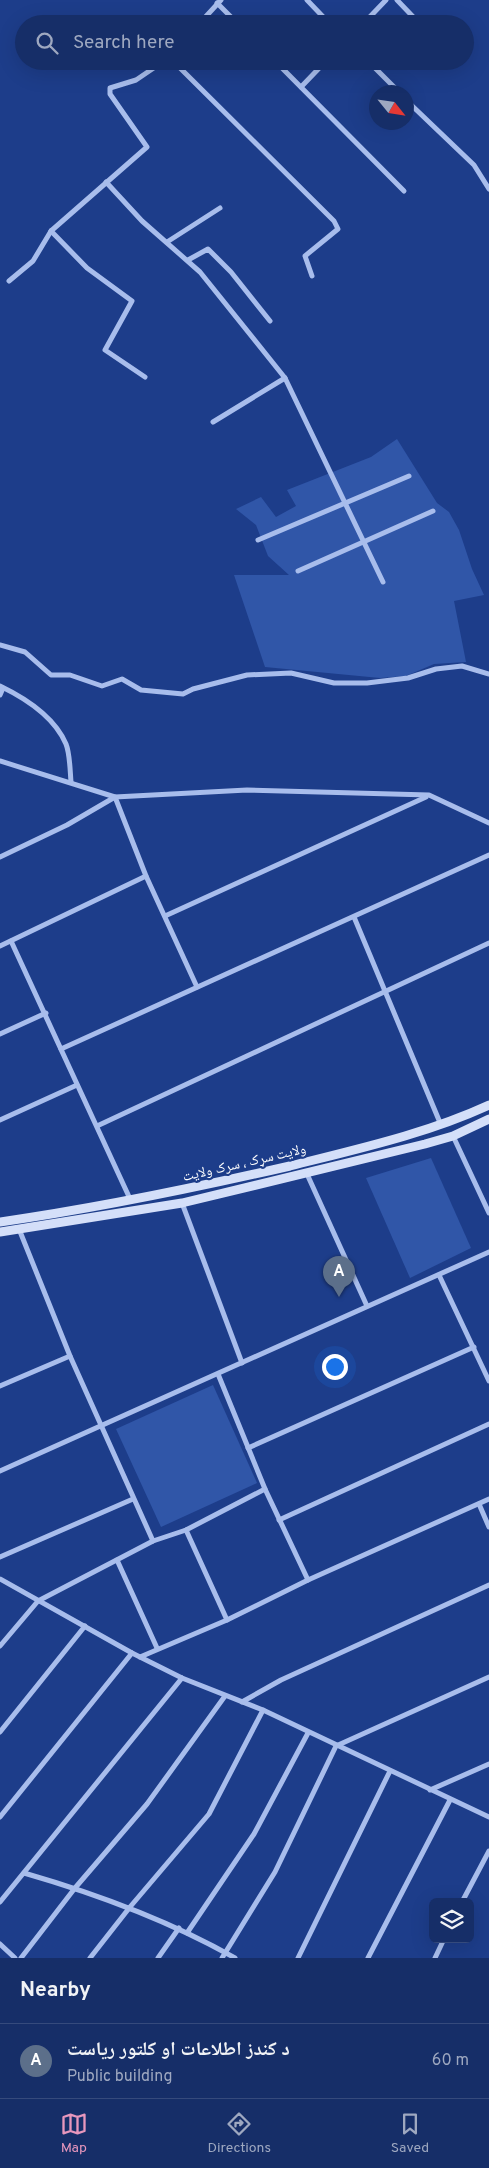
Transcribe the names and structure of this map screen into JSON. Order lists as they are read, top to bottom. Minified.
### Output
{"streets":{"main road":["ولایت سړک ، سرک ولایت"]},"north":"bottom right","page":{"search":"Search here","pins":"A","heading":"Nearby","list":[{"mark":"A","name":"د کندز اطلاعات او کلتور ریاست","note":"Public building","value":"60 m"}],"nav":["Map","Directions","Saved"]}}
